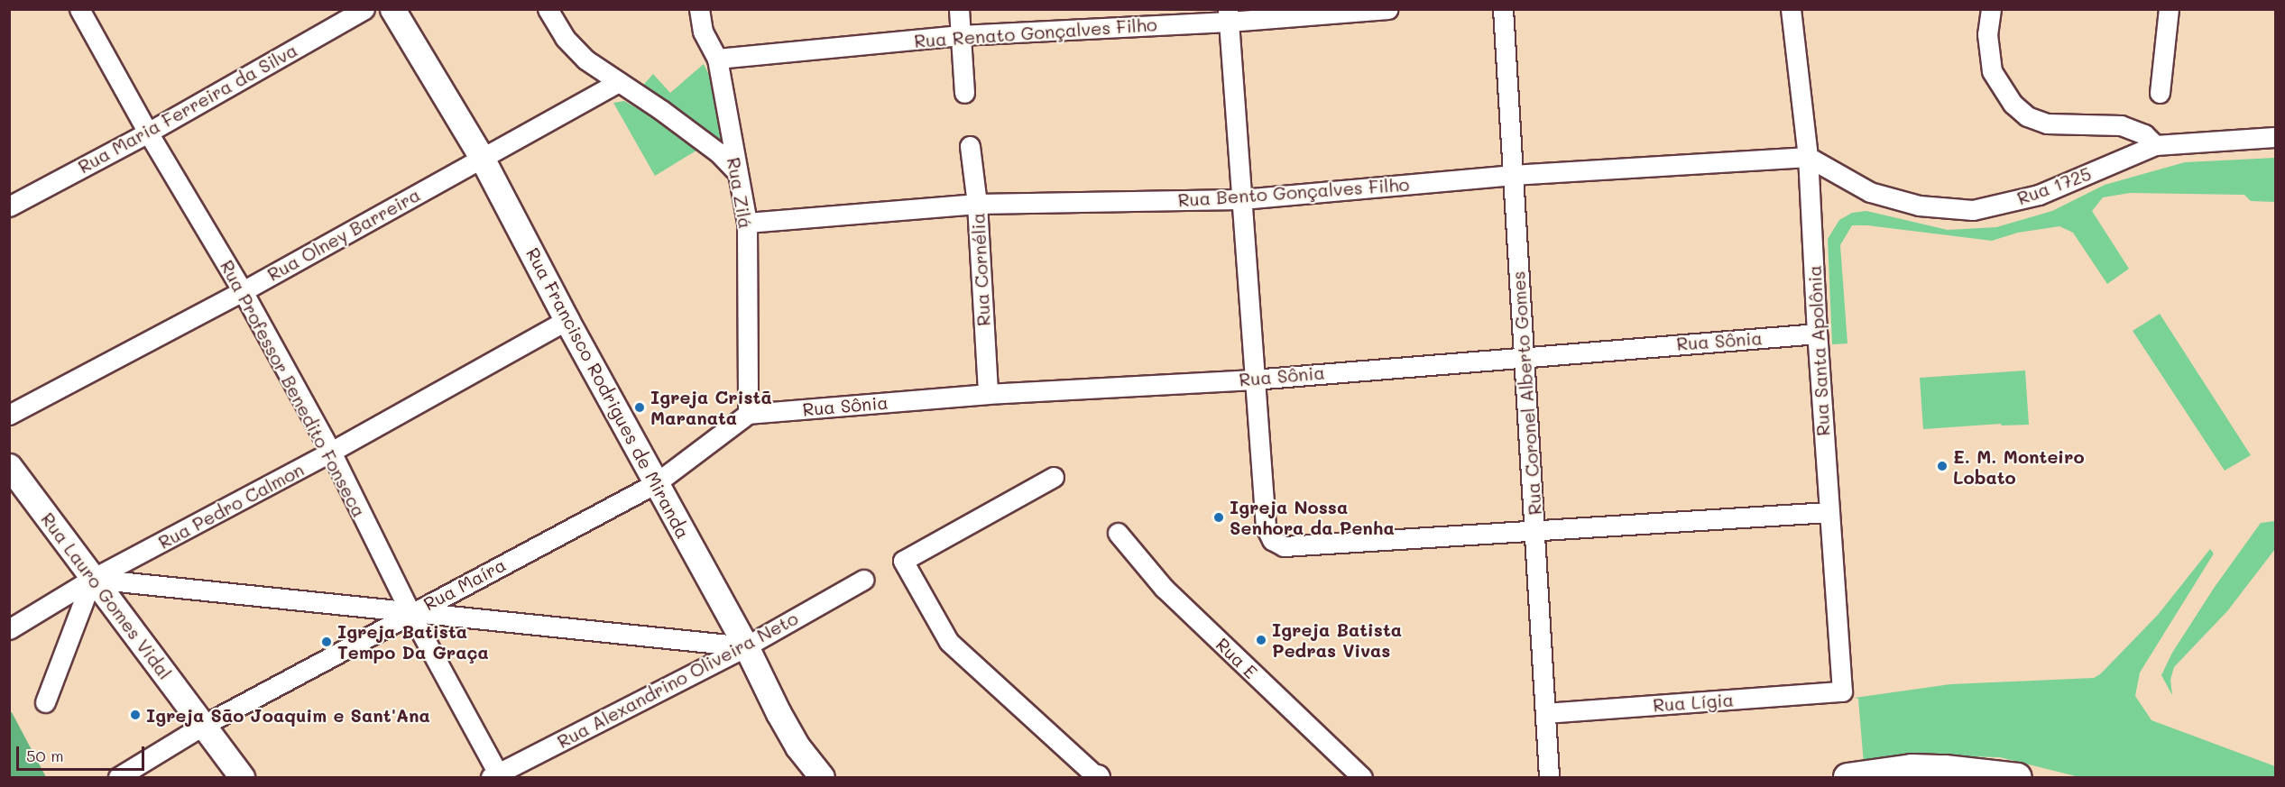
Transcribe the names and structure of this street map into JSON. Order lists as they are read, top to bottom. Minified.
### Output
{"streets":{"street":["Rua Renato Gonçalves Filho","Rua Maria Ferreira da Silva","Rua 1725","Rua Bento Gonçalves Filho","Rua Zilá","Rua Olney Barreira","Rua Cornélia","Rua Sônia","Rua Santa Apolônia","Rua Professor Benedito Fonseca","Rua Francisco Rodrigues de Miranda","Rua Coronel Alberto Gomes","Rua Pedro Calmon","Rua Maíra","Rua Lauro Gomes Vidal","Rua E","Rua Alexandrino Oliveira Neto","Rua Lígia"]},"crossings":[["Rua Renato Gonçalves Filho","Rua Zilá"],["Rua Maria Ferreira da Silva","Rua Professor Benedito Fonseca"],["Rua 1725","Rua Bento Gonçalves Filho"],["Rua 1725","Rua Santa Apolônia"],["Rua Bento Gonçalves Filho","Rua Zilá"],["Rua Bento Gonçalves Filho","Rua Cornélia"],["Rua Bento Gonçalves Filho","Rua Santa Apolônia"],["Rua Bento Gonçalves Filho","Rua Coronel Alberto Gomes"],["Rua Zilá","Rua Sônia"],["Rua Zilá","Rua Maíra"],["Rua Olney Barreira","Rua Professor Benedito Fonseca"],["Rua Olney Barreira","Rua Francisco Rodrigues de Miranda"],["Rua Cornélia","Rua Sônia"],["Rua Sônia","Rua Santa Apolônia"],["Rua Sônia","Rua Coronel Alberto Gomes"],["Rua Sônia","Rua Maíra"],["Rua Santa Apolônia","Rua Lígia"],["Rua Professor Benedito Fonseca","Rua Pedro Calmon"],["Rua Professor Benedito Fonseca","Rua Maíra"],["Rua Professor Benedito Fonseca","Rua Alexandrino Oliveira Neto"],["Rua Francisco Rodrigues de Miranda","Rua Pedro Calmon"],["Rua Francisco Rodrigues de Miranda","Rua Maíra"],["Rua Francisco Rodrigues de Miranda","Rua Alexandrino Oliveira Neto"],["Rua Coronel Alberto Gomes","Rua Lígia"],["Rua Pedro Calmon","Rua Lauro Gomes Vidal"],["Rua Maíra","Rua Lauro Gomes Vidal"]],"places":["Igreja Cristã Maranata","E. M. Monteiro Lobato","Igreja Nossa Senhora da Penha","Igreja Batista Pedras Vivas","Igreja Batista Tempo Da Graça","Igreja São Joaquim e Sant'Ana"],"scale_bar":"50 m"}
